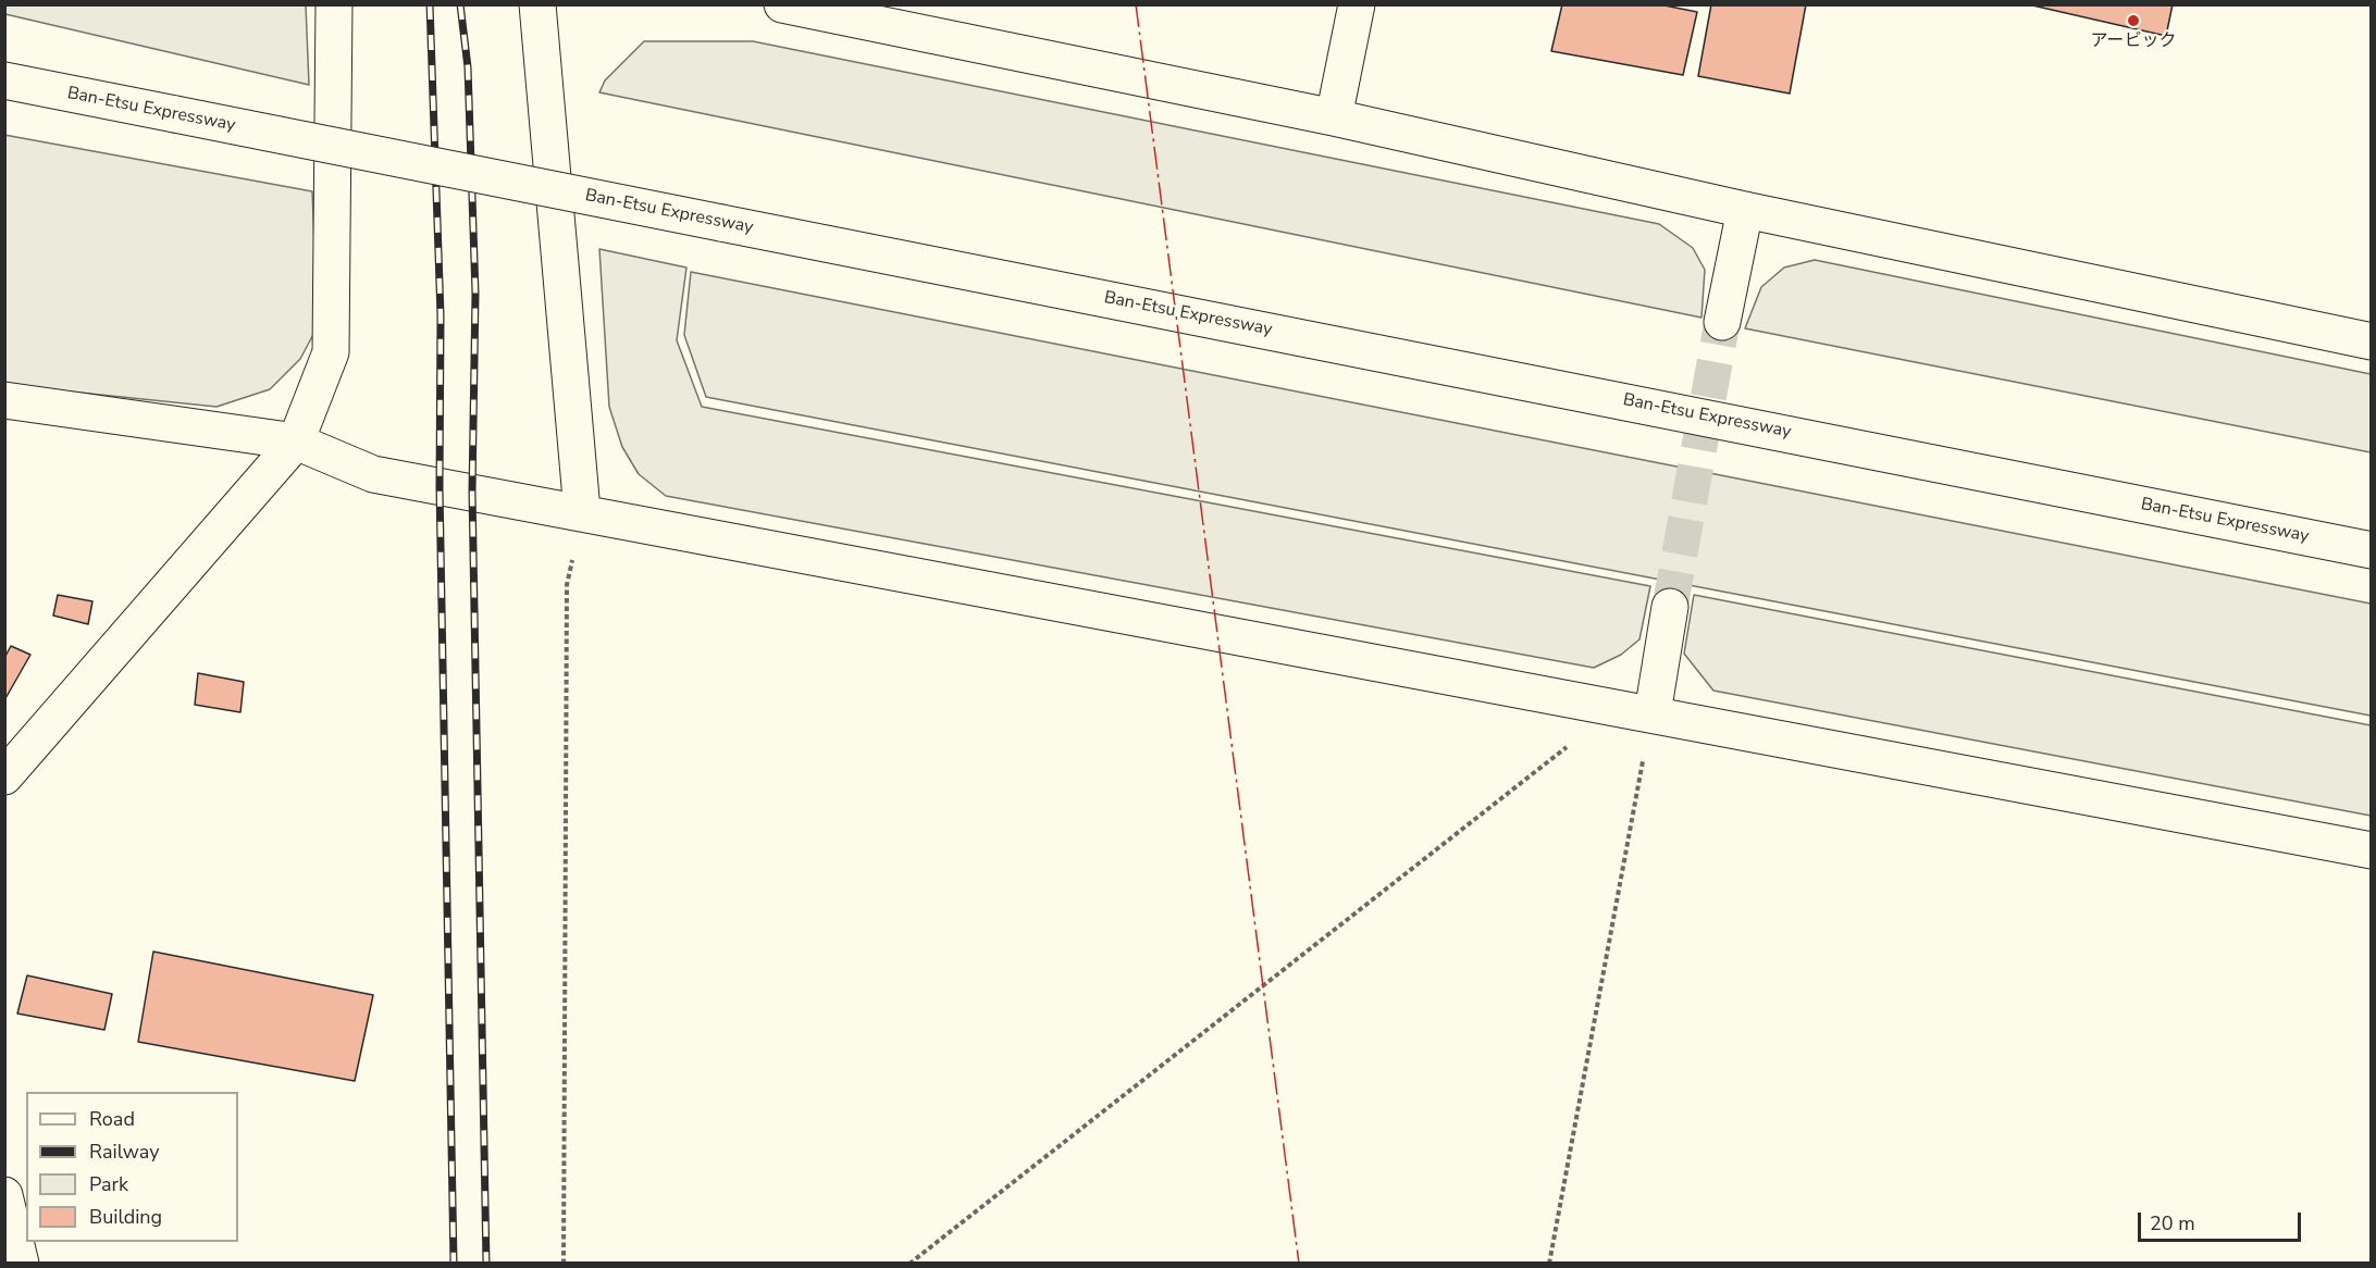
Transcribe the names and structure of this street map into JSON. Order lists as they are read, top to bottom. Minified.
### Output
{"streets":{"main road":["Ban-Etsu Expressway"]},"places":["アービック"],"legend":["Road","Railway","Park","Building"],"scale_bar":"20 m"}
